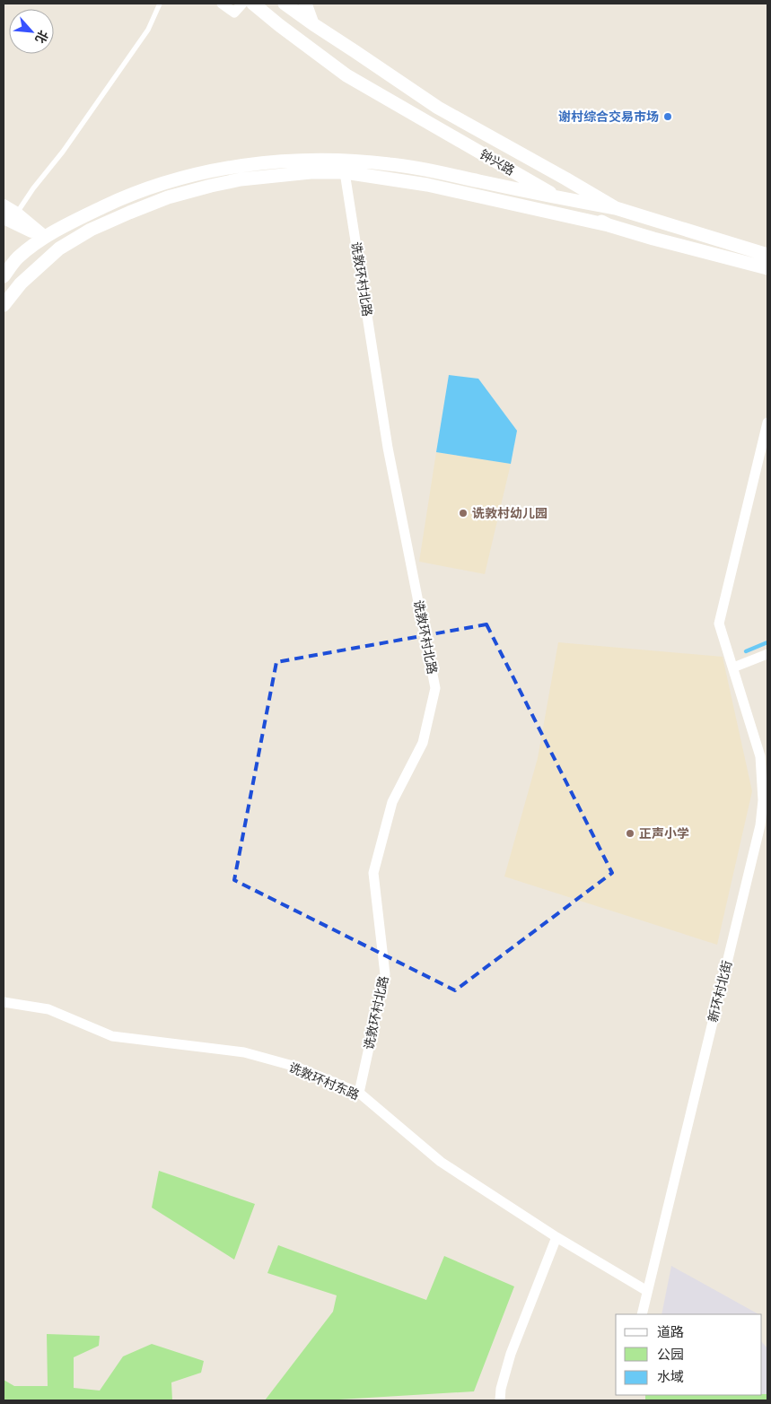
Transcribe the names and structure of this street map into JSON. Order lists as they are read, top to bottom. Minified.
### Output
{"streets":{"main road":["钟兴路"],"street":["诜敦环村北路","新环村北街","诜敦环村东路"]},"crossings":[["诜敦环村北路","诜敦环村东路"],["新环村北街","诜敦环村东路"]],"places":["谢村综合交易市场","诜敦村幼儿园","正声小学"],"legend":["道路","公园","水域"],"north":"bottom right"}
